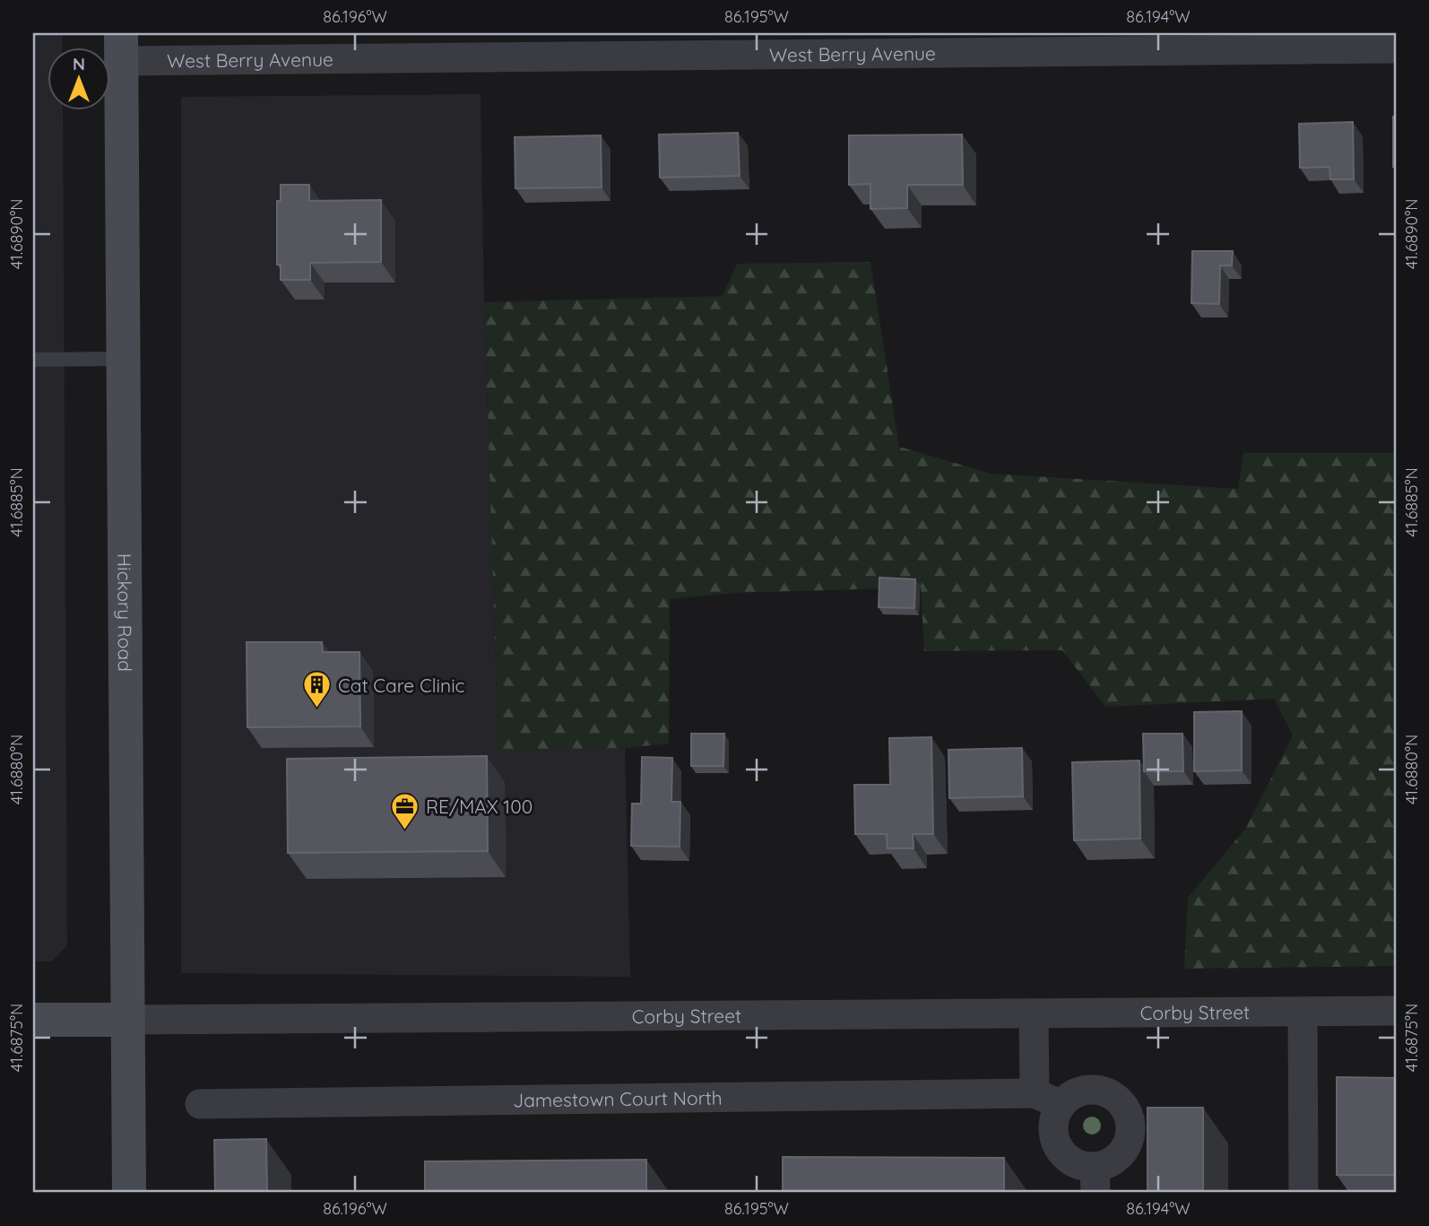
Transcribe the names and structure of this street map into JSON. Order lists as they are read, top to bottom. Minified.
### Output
{"streets":{"street":["West Berry Avenue","Hickory Road","Corby Street","Jamestown Court North"]},"crossings":[["West Berry Avenue","Hickory Road"],["Hickory Road","Corby Street"],["Corby Street","Jamestown Court North"]],"places":{"building":["Cat Care Clinic"],"office":["RE/MAX 100"]},"north":"top","coordinates":["86.196°W","86.195°W","86.194°W","41.6890°N","41.6885°N","41.6880°N","41.6875°N"]}
